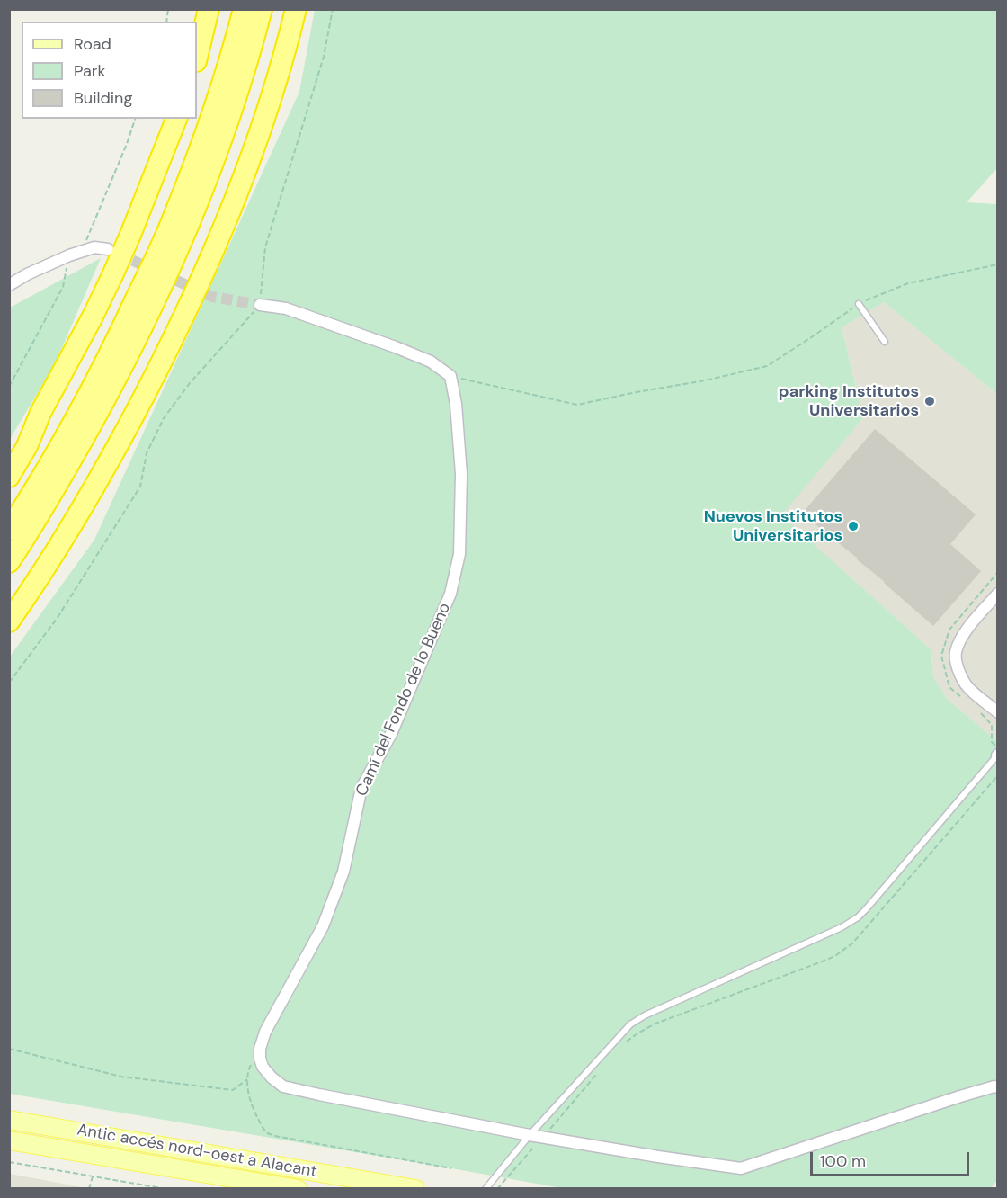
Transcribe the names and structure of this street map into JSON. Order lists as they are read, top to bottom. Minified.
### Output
{"streets":{"main road":["Antic accés nord-oest a Alacant"],"street":["Camí del Fondo de lo Bueno"]},"places":["parking Institutos Universitarios","Nuevos Institutos Universitarios"],"legend":["Road","Park","Building"],"scale_bar":"100 m"}
